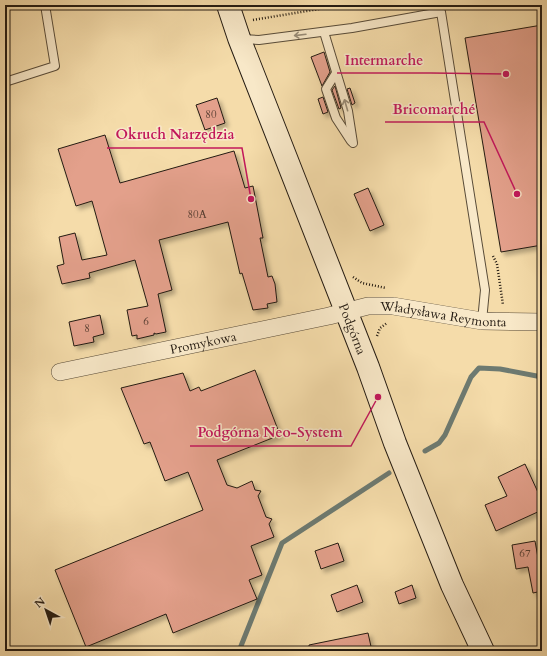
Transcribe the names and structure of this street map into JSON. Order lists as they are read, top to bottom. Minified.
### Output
{"streets":{"main road":["Podgórna"],"street":["Władysława Reymonta","Promykowa"]},"crossings":[["Władysława Reymonta","Podgórna"],["Władysława Reymonta","Promykowa"],["Podgórna","Promykowa"]],"places":["Intermarche","Bricomarché","Okruch Narzędzia","Podgórna Neo-System"],"house_numbers":["80","80A","6","8","67"],"north":"top left"}
